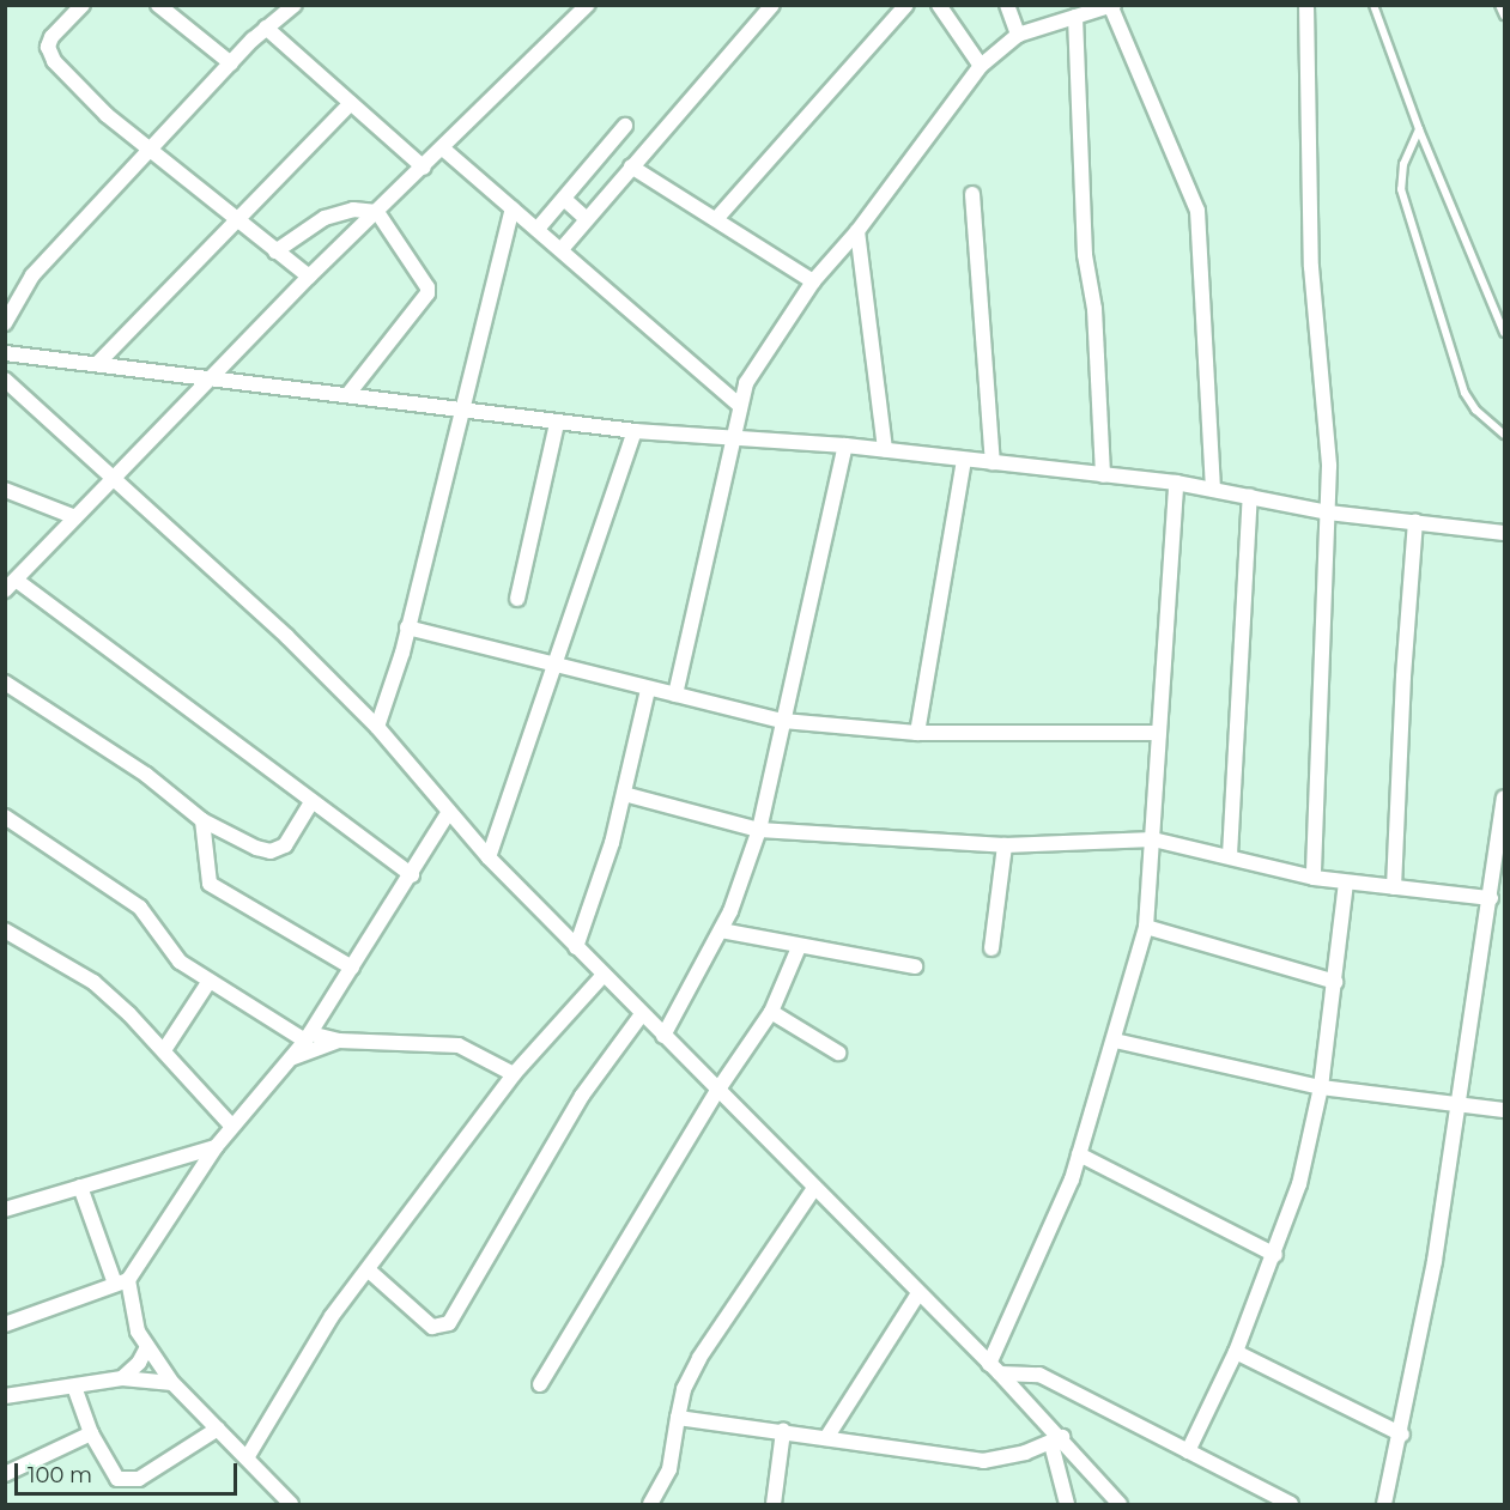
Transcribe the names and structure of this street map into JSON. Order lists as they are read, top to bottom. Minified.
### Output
{"scale_bar":"100 m"}
